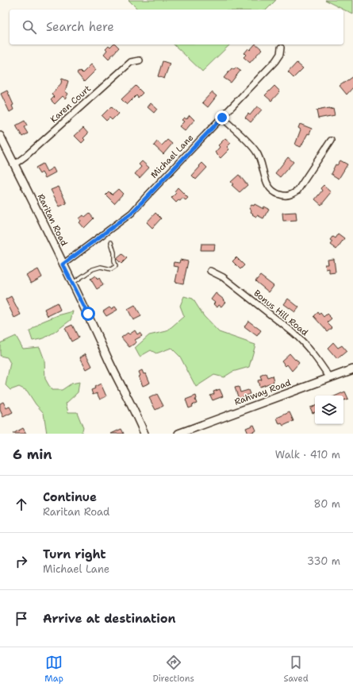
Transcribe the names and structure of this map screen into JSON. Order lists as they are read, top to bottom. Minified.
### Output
{"streets":{"street":["Karen Court","Michael Lane","Raritan Road","Bonus Hill Road","Rahway Road"]},"crossings":[["Karen Court","Raritan Road"],["Michael Lane","Raritan Road"],["Bonus Hill Road","Rahway Road"]],"page":{"search":"Search here","heading":["6 min","Walk · 410 m"],"list":[["Continue","Raritan Road","80 m"],["Turn right","Michael Lane","330 m"],"Arrive at destination"],"nav":["Map","Directions","Saved"]}}
